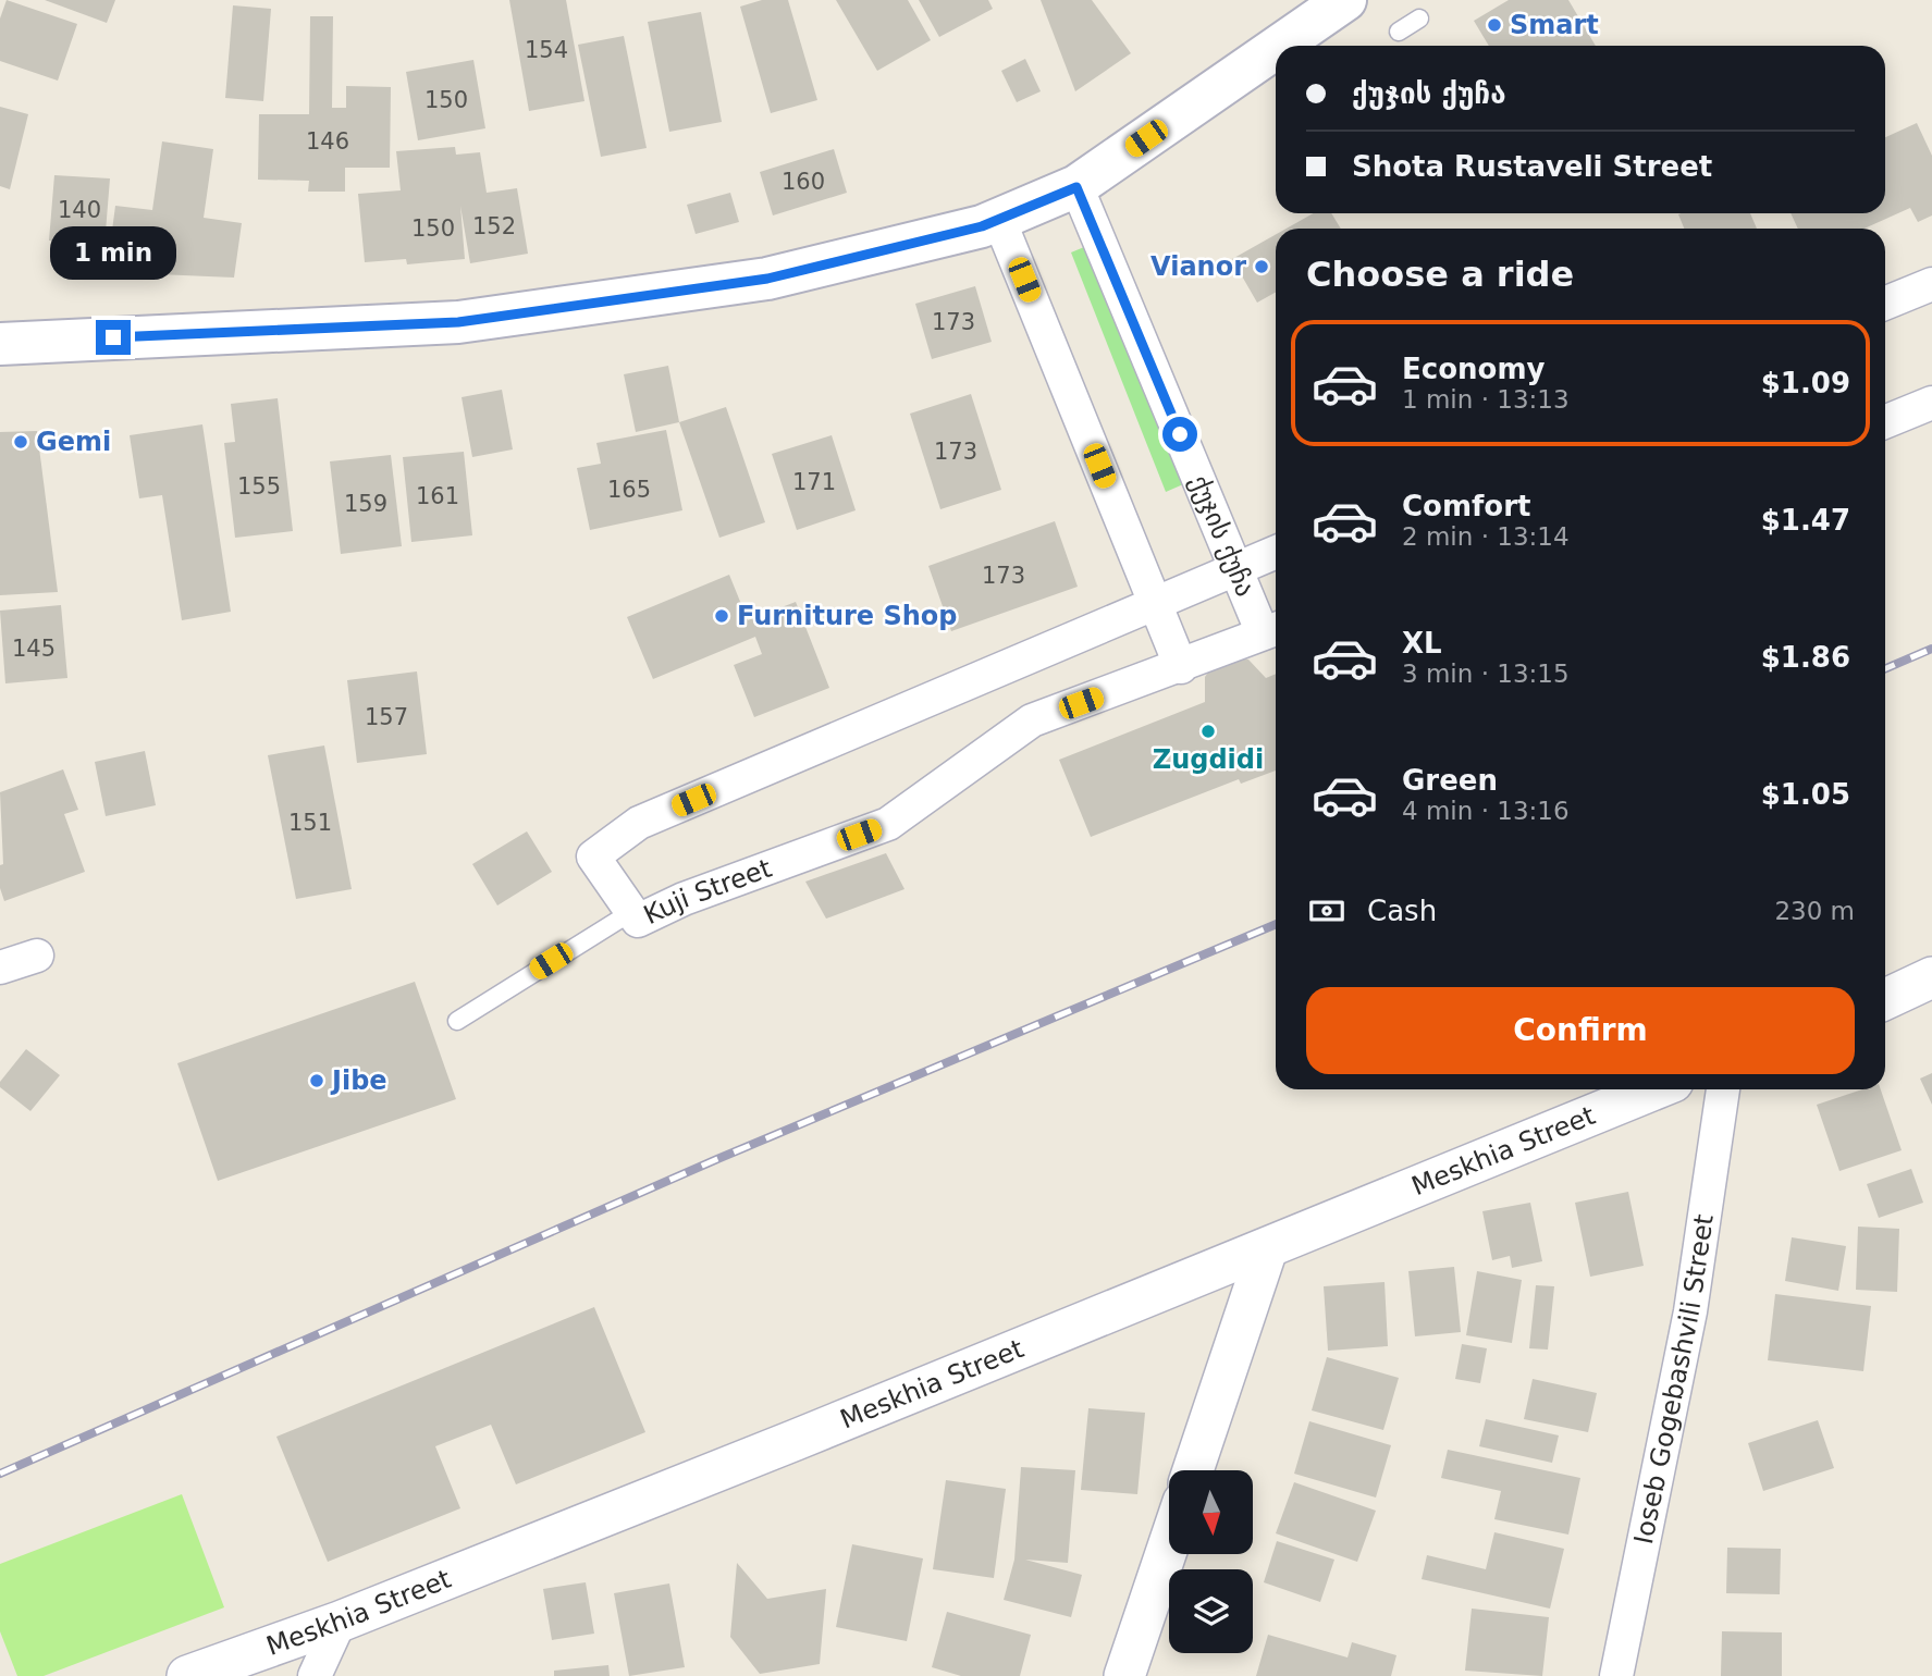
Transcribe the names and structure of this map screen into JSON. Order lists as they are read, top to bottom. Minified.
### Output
{"streets":{"street":["ქუჯის ქუჩა","Kuji Street","Meskhia Street","Ioseb Gogebashvili Street"]},"crossings":[["ქუჯის ქუჩა","Kuji Street"]],"places":["Smart","Vianor","Gemi","Furniture Shop","Zugdidi","Jibe"],"house_numbers":["154","150","146","160","140","152","150","173","173","171","155","165","161","159","173","145","157","151"],"north":"bottom","page":{"banner":["ქუჯის ქუჩა","Shota Rustaveli Street"],"bubble":"1 min","heading":"Choose a ride","list":[{"name":"Economy","note":"1 min · 13:13","value":"$1.09"},{"name":"Comfort","note":"2 min · 13:14","value":"$1.47"},{"name":"XL","note":"3 min · 13:15","value":"$1.86"},{"name":"Green","note":"4 min · 13:16","value":"$1.05"}],"pay":["Cash","230 m"],"buttons":"Confirm"}}
